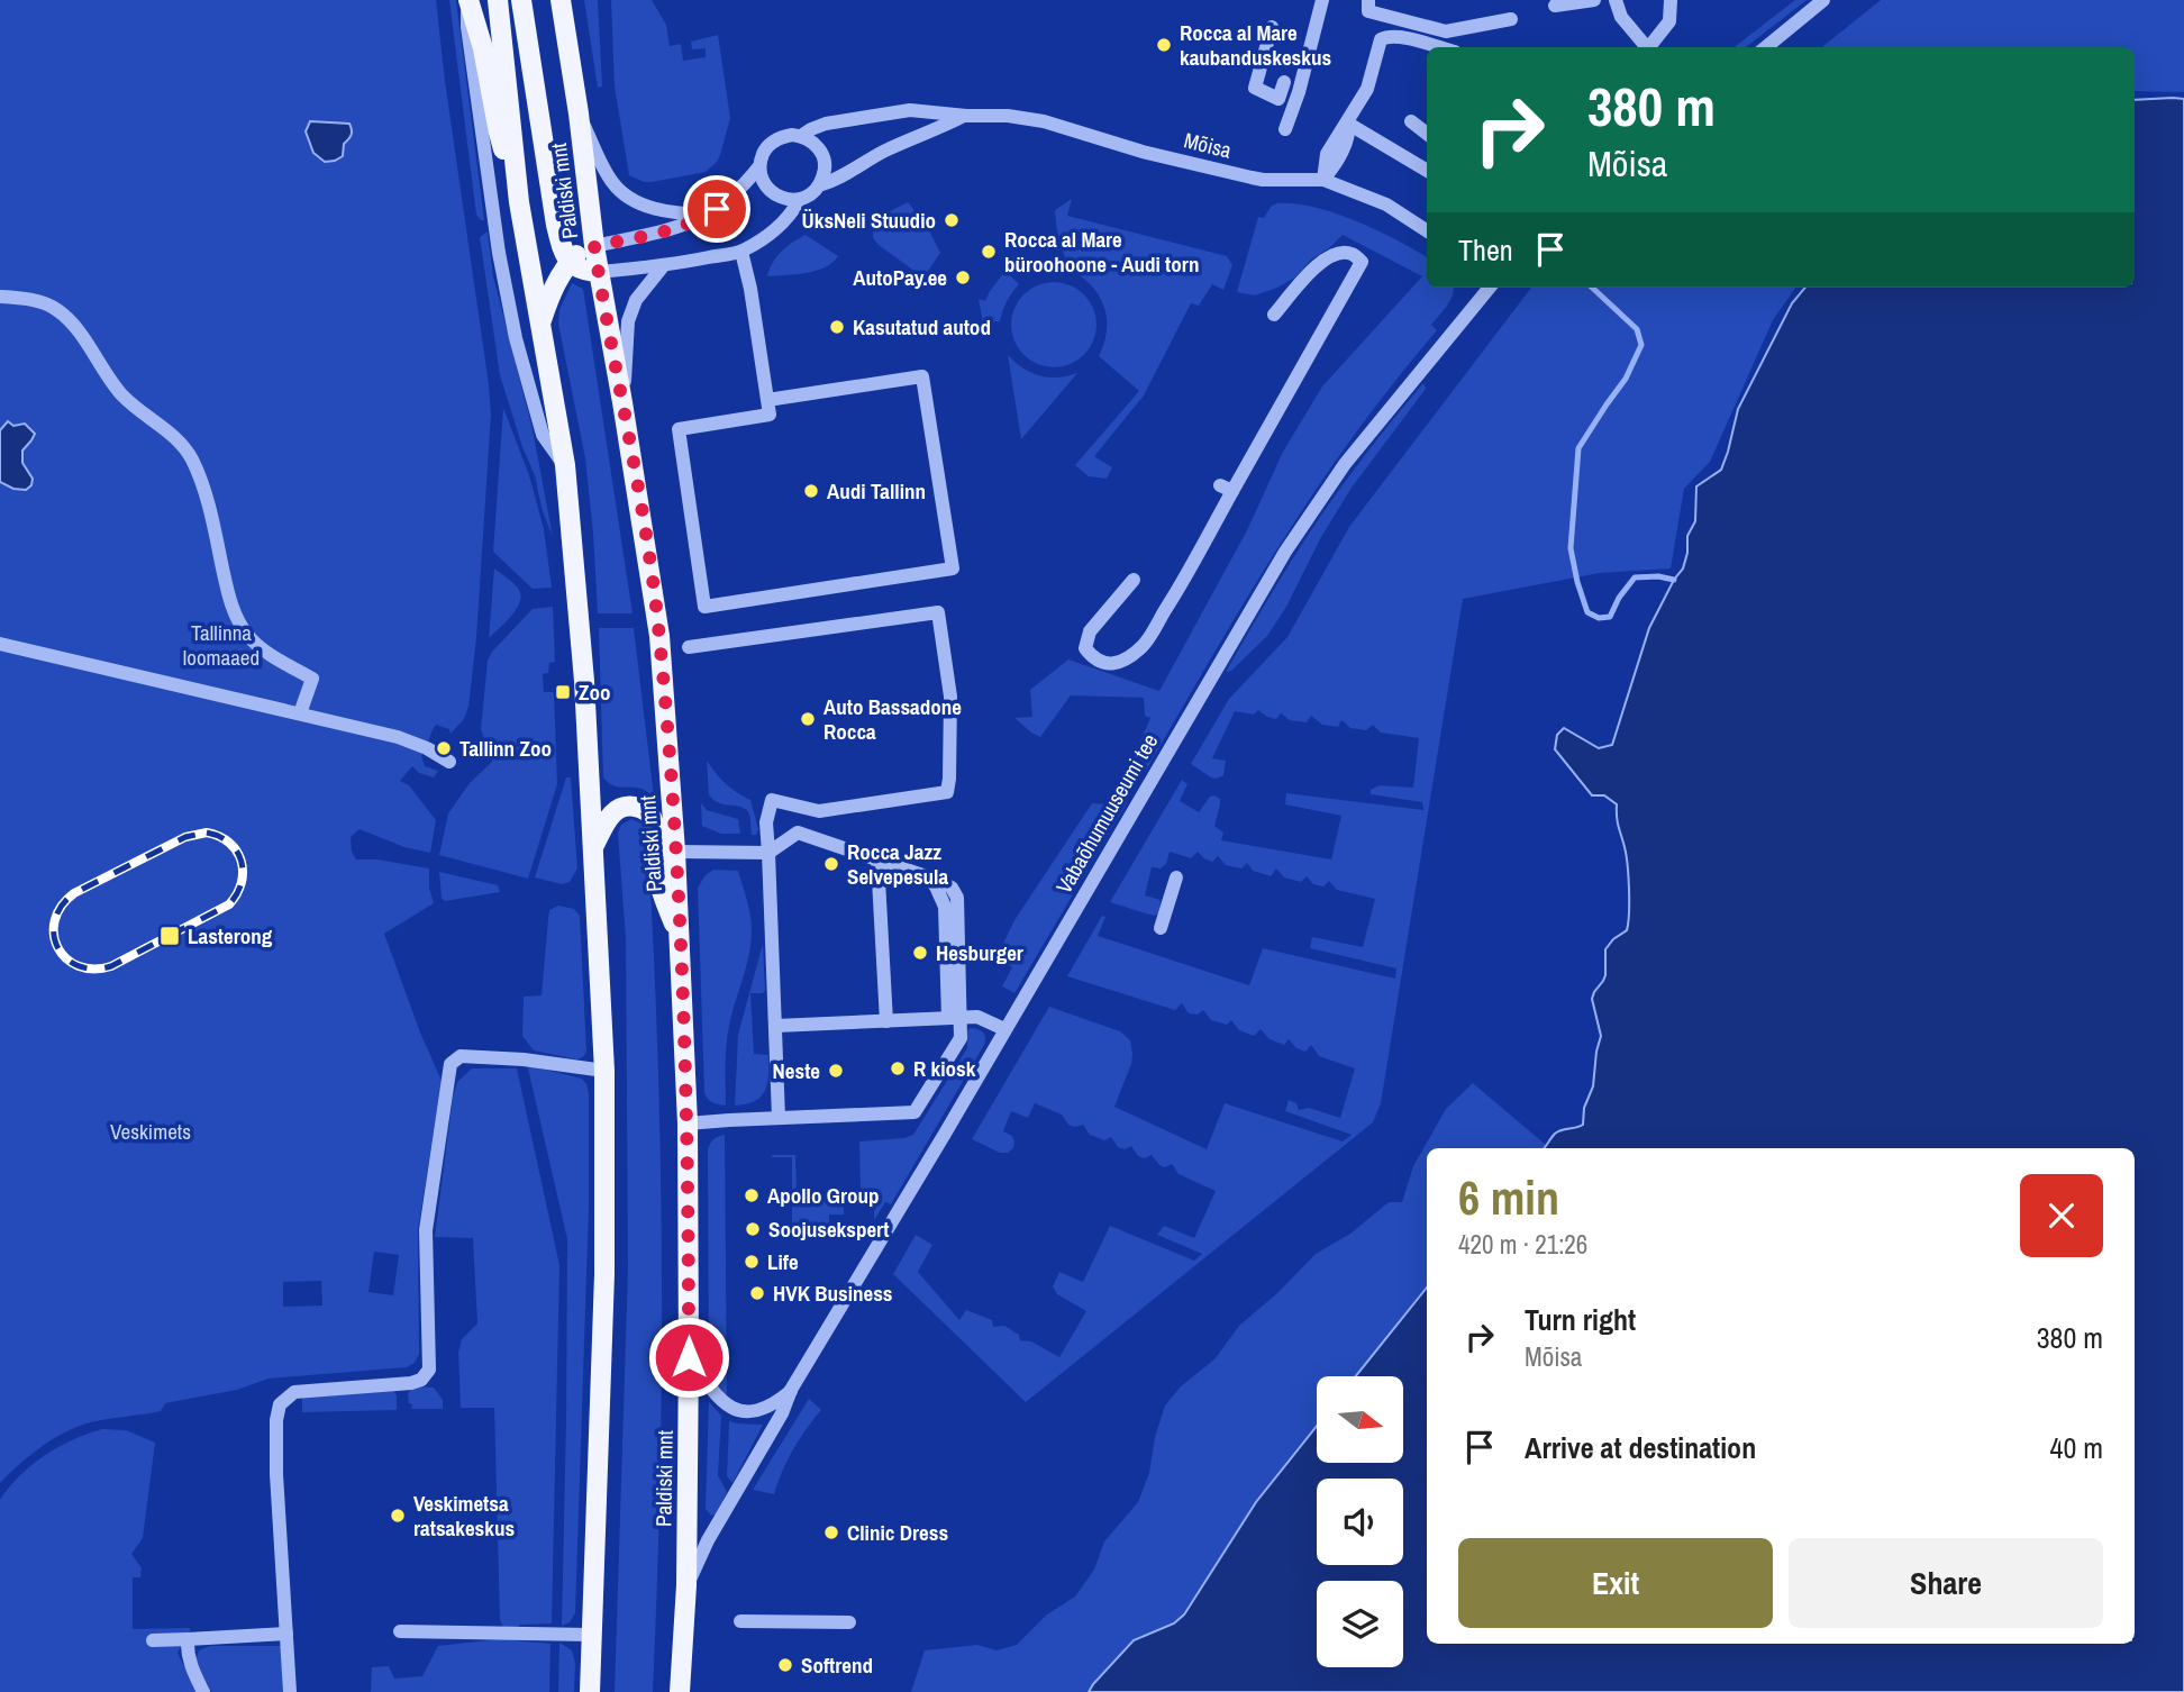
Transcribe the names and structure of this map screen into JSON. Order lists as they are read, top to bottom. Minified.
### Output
{"streets":{"main road":["Paldiski mnt"],"street":["Mõisa","Vabaõhumuuseumi tee"]},"crossings":[["Paldiski mnt","Vabaõhumuuseumi tee"]],"parks":["Tallinna loomaaed","Veskimets"],"places":{"other":["Rocca al Mare kaubanduskeskus","ÜksNeli Stuudio","Rocca al Mare büroohoone - Audi torn","AutoPay.ee","Kasutatud autod","Audi Tallinn","Auto Bassadone Rocca","Tallinn Zoo","Rocca Jazz Selvepesula","Hesburger","R kiosk","Neste","Apollo Group","Soojusekspert","Life","HVK Business","Veskimetsa ratsakeskus","Clinic Dress","Softrend"],"transit":["Zoo","Lasterong"]},"north":"right","page":{"turn":["380 m","Mõisa"],"then":"Then","heading":["6 min","420 m · 21:26"],"list":[{"name":"Turn right","note":"Mõisa","value":"380 m"},{"name":"Arrive at destination","value":"40 m"}],"buttons":["Exit","Share"]}}
